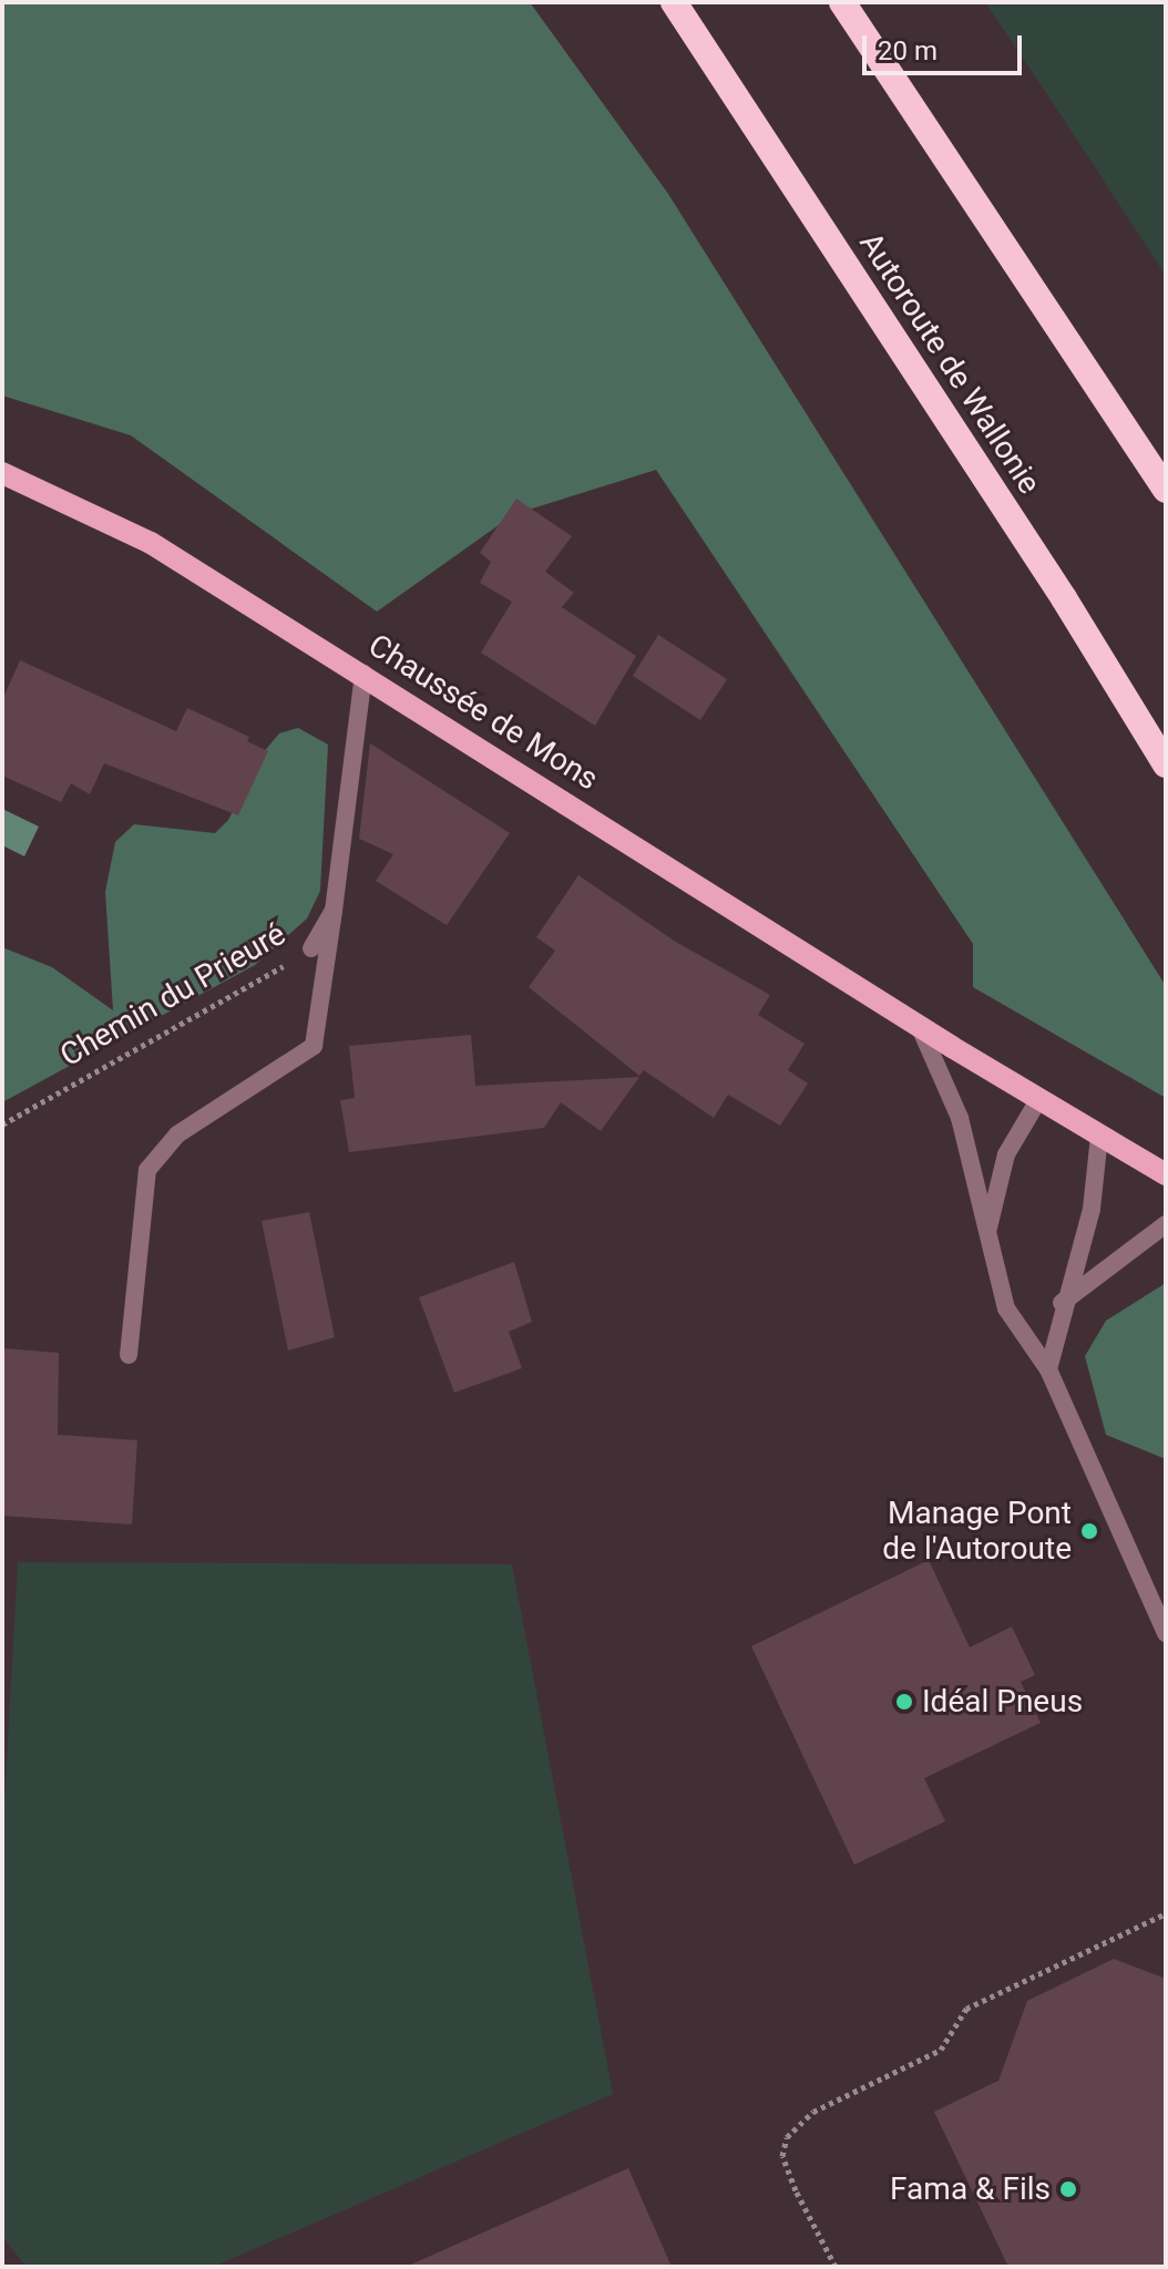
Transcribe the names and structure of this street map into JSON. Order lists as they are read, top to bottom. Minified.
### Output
{"streets":{"highway":["Autoroute de Wallonie"],"main road":["Chaussée de Mons"],"street":["Chemin du Prieuré"]},"crossings":[["Chaussée de Mons","Chemin du Prieuré"]],"places":["Manage Pont de l'Autoroute","Idéal Pneus","Fama & Fils"],"scale_bar":"20 m"}
